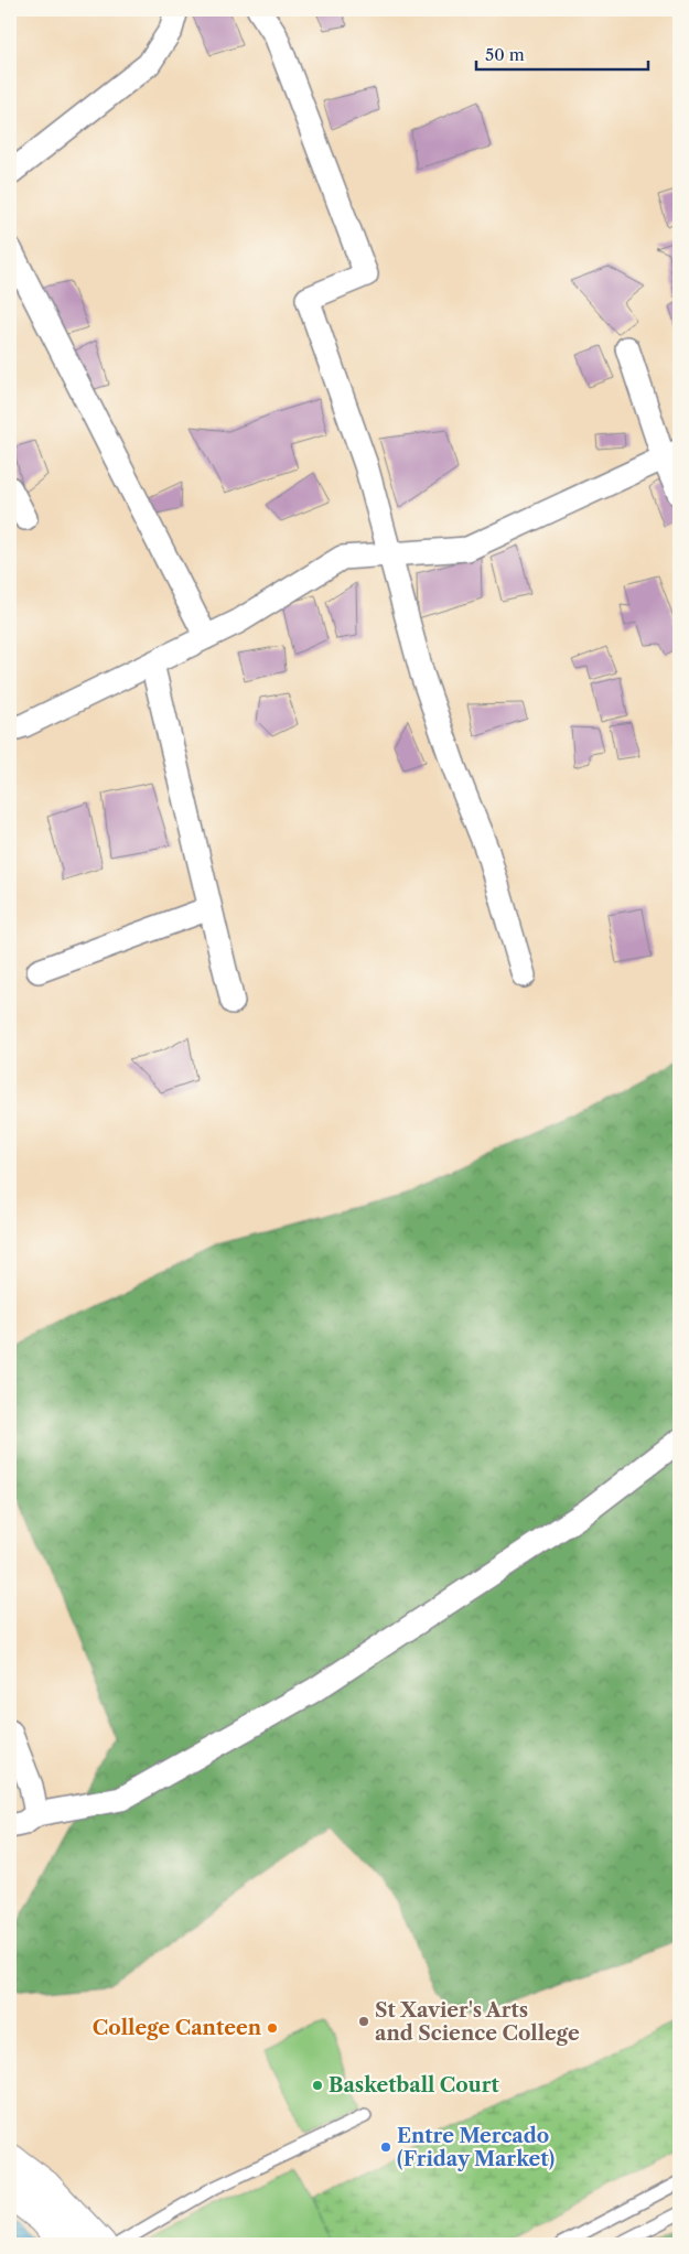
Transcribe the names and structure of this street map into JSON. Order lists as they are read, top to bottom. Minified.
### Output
{"places":["St Xavier's Arts and Science College","College Canteen","Basketball Court","Entre Mercado (Friday Market)"],"scale_bar":"50 m"}
